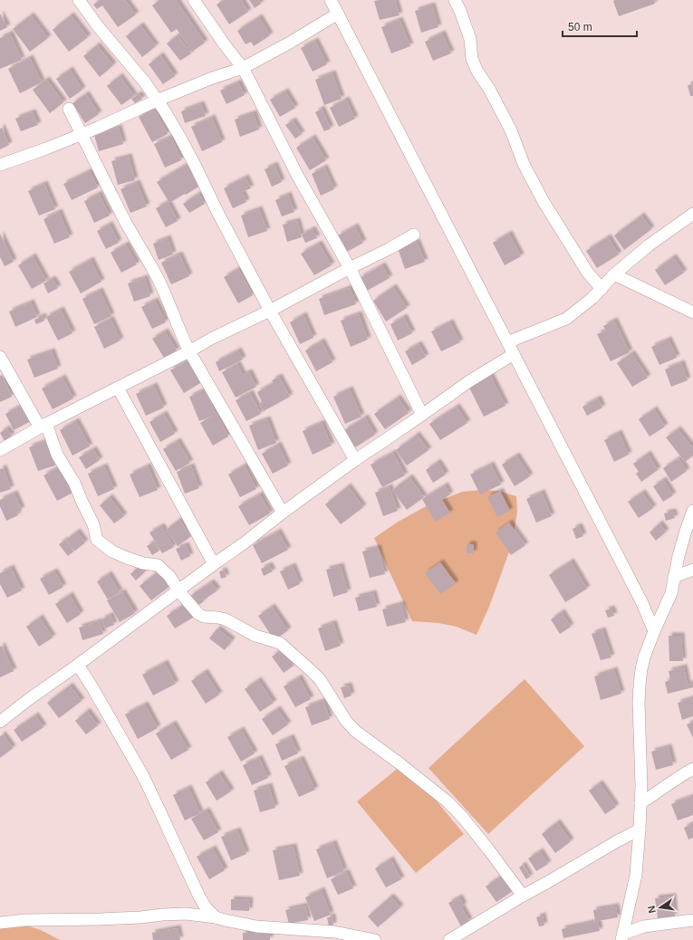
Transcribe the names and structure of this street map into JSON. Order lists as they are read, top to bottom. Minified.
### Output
{"scale_bar":"50 m","north":"left"}
